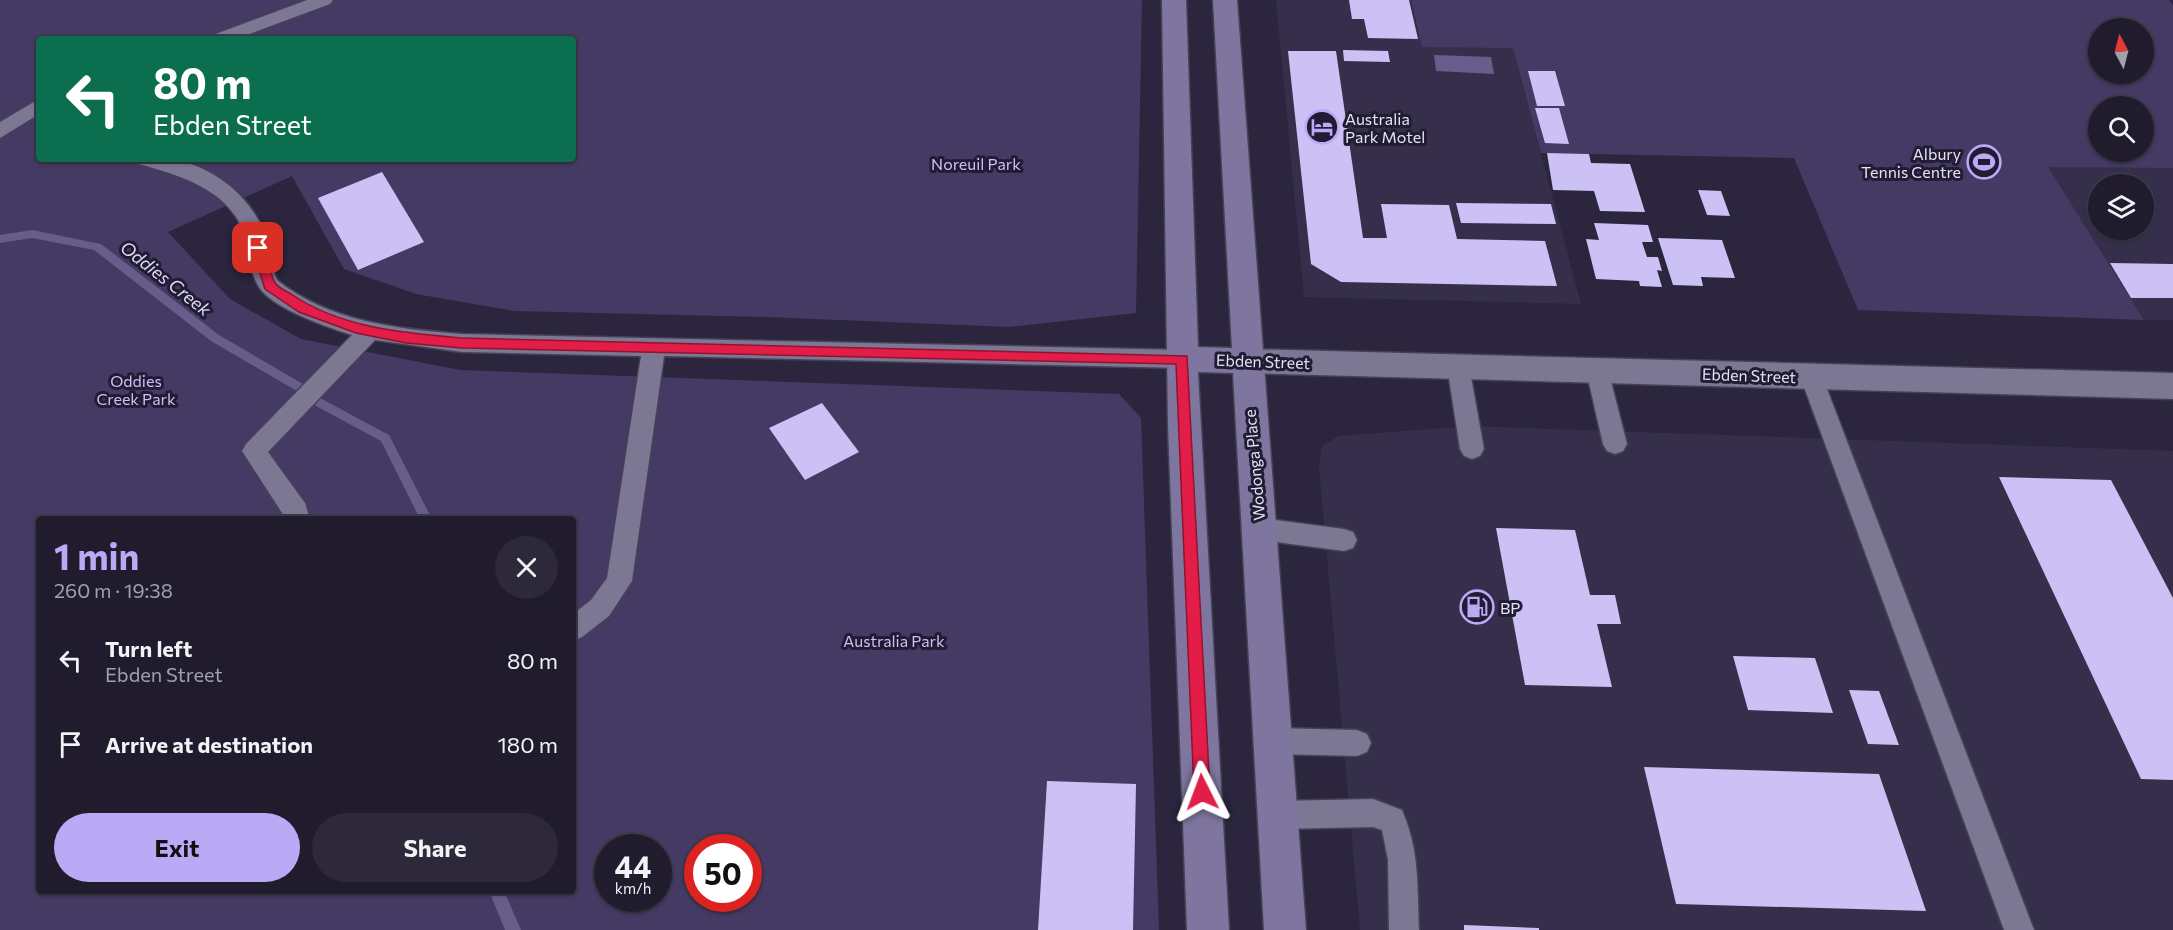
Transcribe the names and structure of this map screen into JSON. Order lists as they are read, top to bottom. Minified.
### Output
{"streets":{"main road":["Ebden Street","Wodonga Place"]},"crossings":[["Ebden Street","Wodonga Place"]],"water":["Oddies Creek"],"parks":["Noreuil Park","Oddies Creek Park","Australia Park"],"places":{"hotel":["Australia Park Motel"],"sports":["Albury Tennis Centre"],"fuel station":["BP"]},"north":"top","page":{"turn":["80 m","Ebden Street"],"heading":["1 min","260 m · 19:38"],"list":[{"name":"Turn left","note":"Ebden Street","value":"80 m"},{"name":"Arrive at destination","value":"180 m"}],"buttons":["Exit","Share"],"speed":"44 km/h","limit":"50"}}
